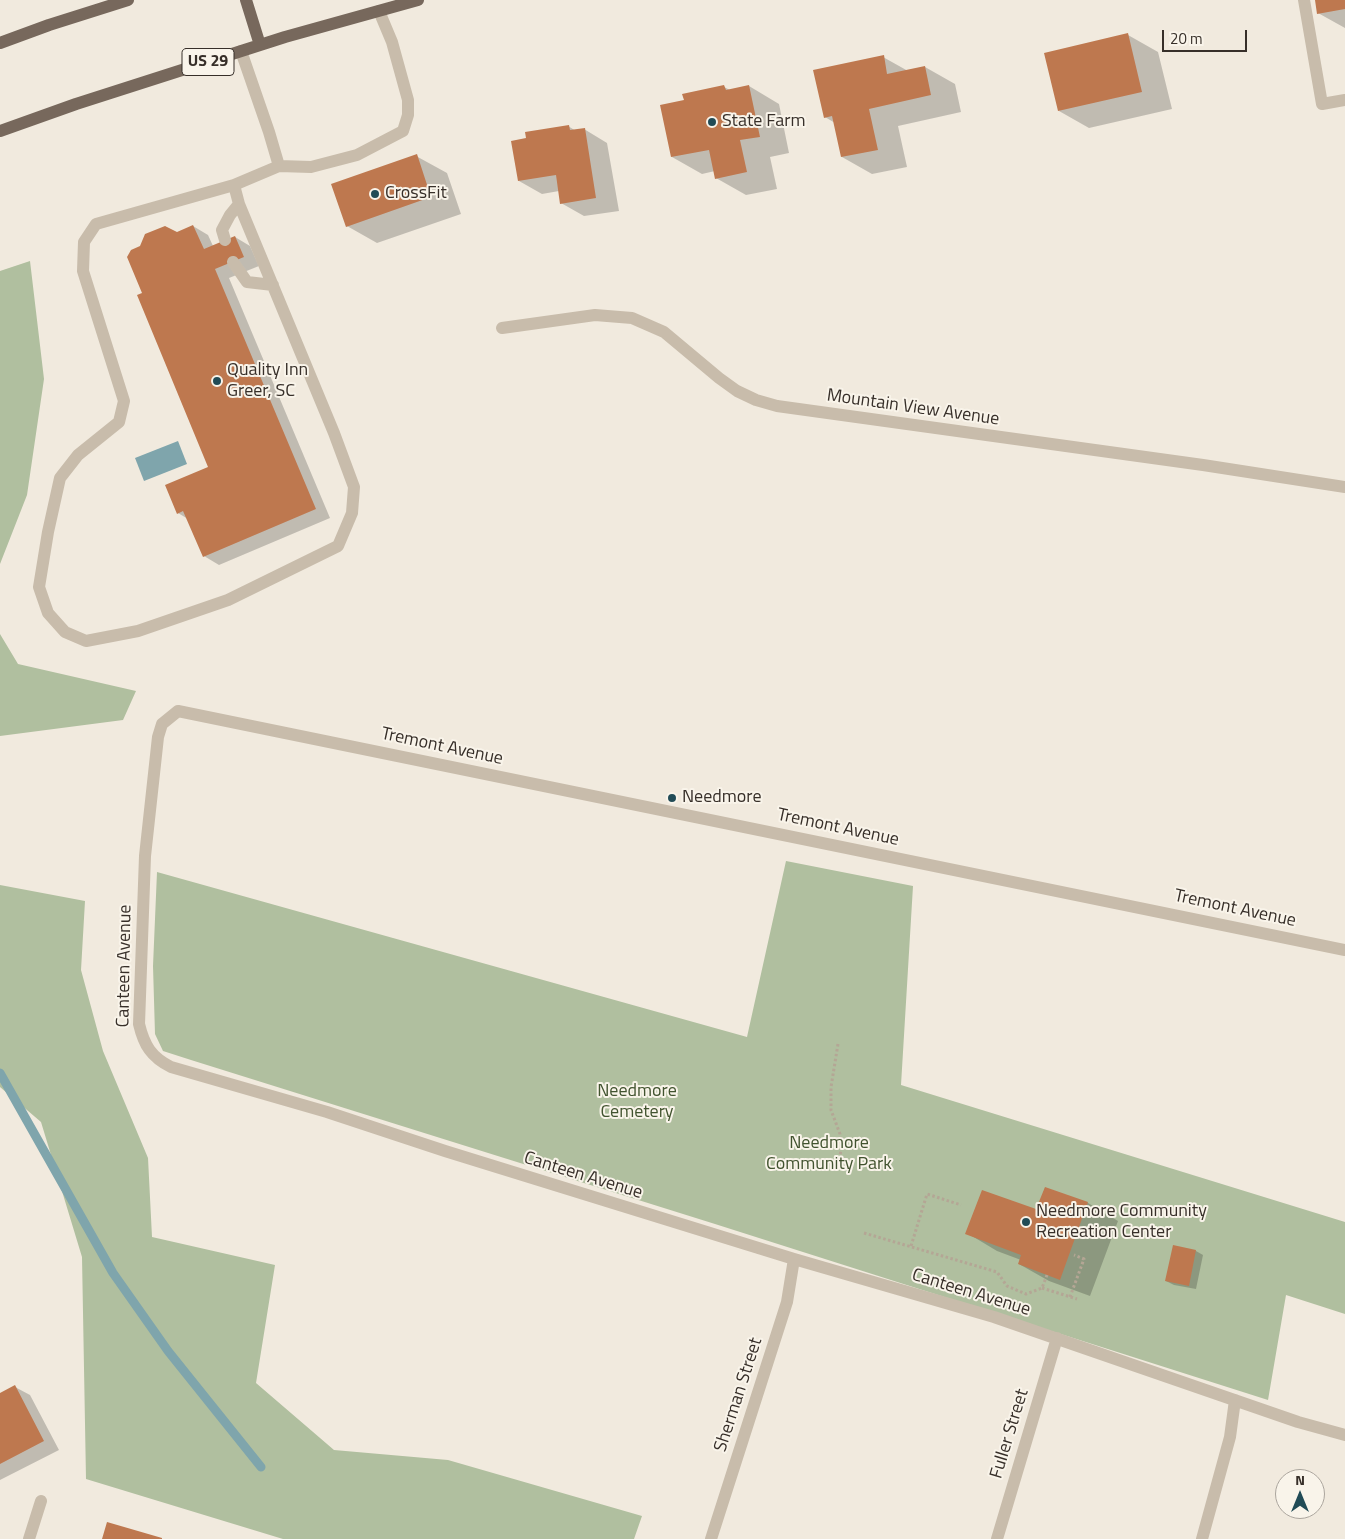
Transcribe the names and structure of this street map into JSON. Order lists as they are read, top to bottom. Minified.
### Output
{"streets":{"main road":["US 29"],"street":["Mountain View Avenue","Tremont Avenue","Canteen Avenue","Sherman Street","Fuller Street"]},"crossings":[["Tremont Avenue","Canteen Avenue"],["Canteen Avenue","Sherman Street"],["Canteen Avenue","Fuller Street"]],"parks":["Needmore Cemetery","Needmore Community Park"],"places":["State Farm","CrossFit","Quality Inn Greer, SC","Needmore","Needmore Community Recreation Center"],"scale_bar":"20 m","north":"top"}
